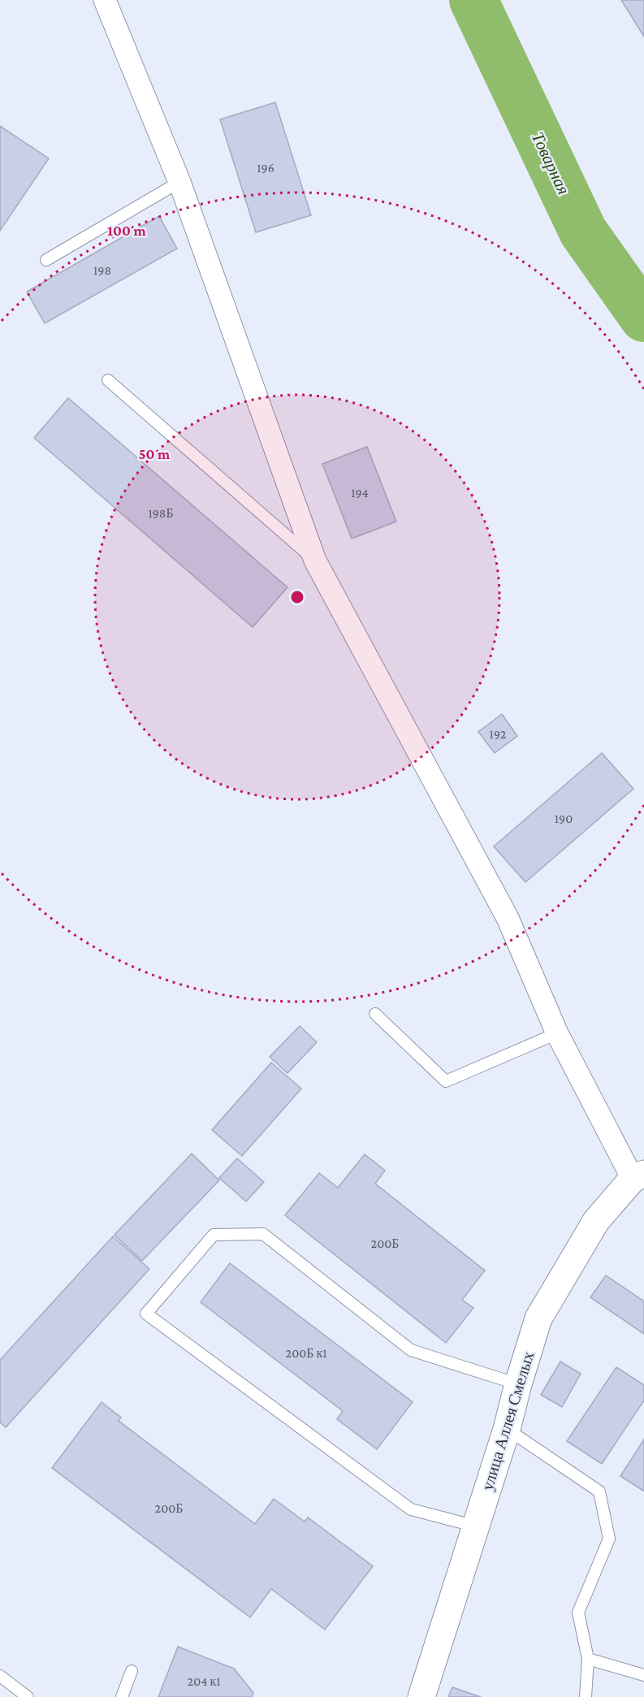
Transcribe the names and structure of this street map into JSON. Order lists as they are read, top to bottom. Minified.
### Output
{"streets":{"main road":["улица Аллея Смелых"]},"water":["Товарная"],"house_numbers":["196","198","194","198Б","192","190","200Б","200Б к1","200Б","204 к1"],"rings":["100 m","50 m"]}
